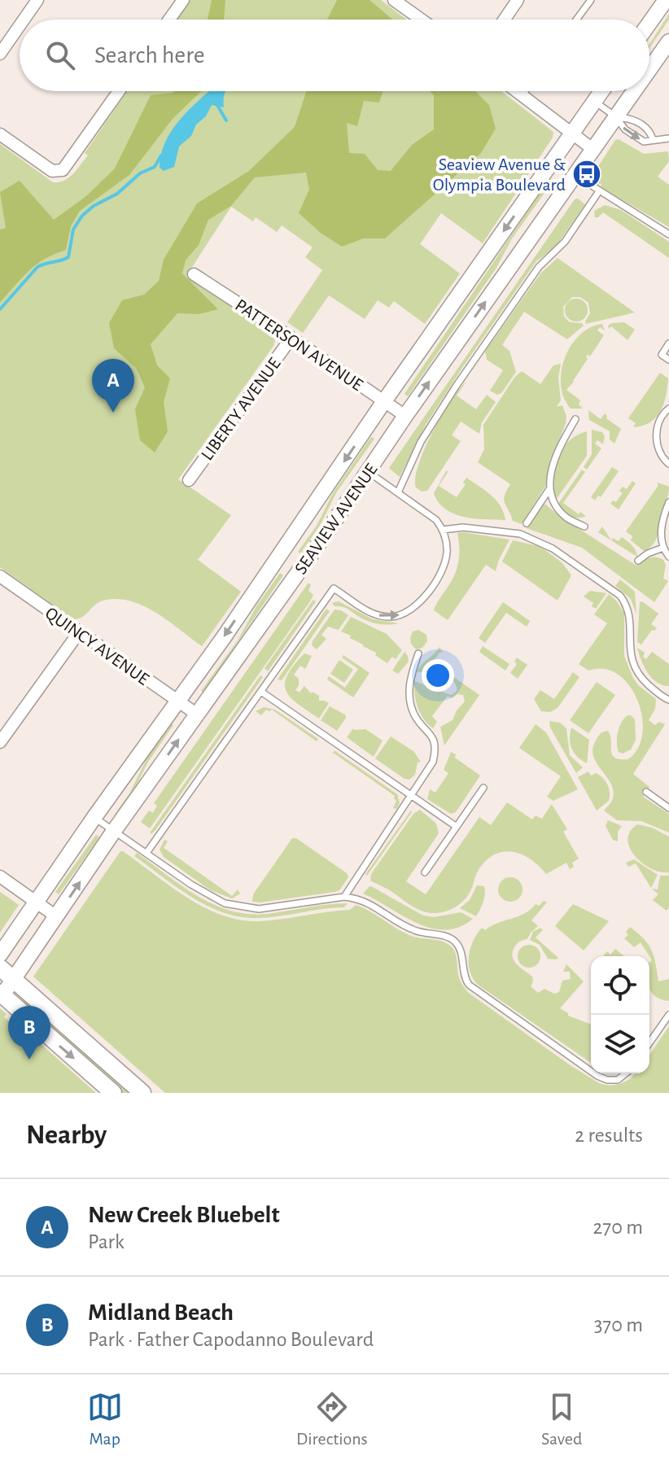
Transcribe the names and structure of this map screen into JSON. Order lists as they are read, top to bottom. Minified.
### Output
{"streets":{"street":["PATTERSON AVENUE","LIBERTY AVENUE","SEAVIEW AVENUE","QUINCY AVENUE"]},"crossings":[["PATTERSON AVENUE","LIBERTY AVENUE"],["PATTERSON AVENUE","SEAVIEW AVENUE"],["SEAVIEW AVENUE","QUINCY AVENUE"]],"places":{"bus stop":["Seaview Avenue & Olympia Boulevard"]},"page":{"search":"Search here","pins":["A","B"],"heading":["Nearby","2 results"],"list":[{"mark":"A","name":"New Creek Bluebelt","note":"Park","value":"270 m"},{"mark":"B","name":"Midland Beach","note":"Park · Father Capodanno Boulevard","value":"370 m"}],"nav":["Map","Directions","Saved"]}}
